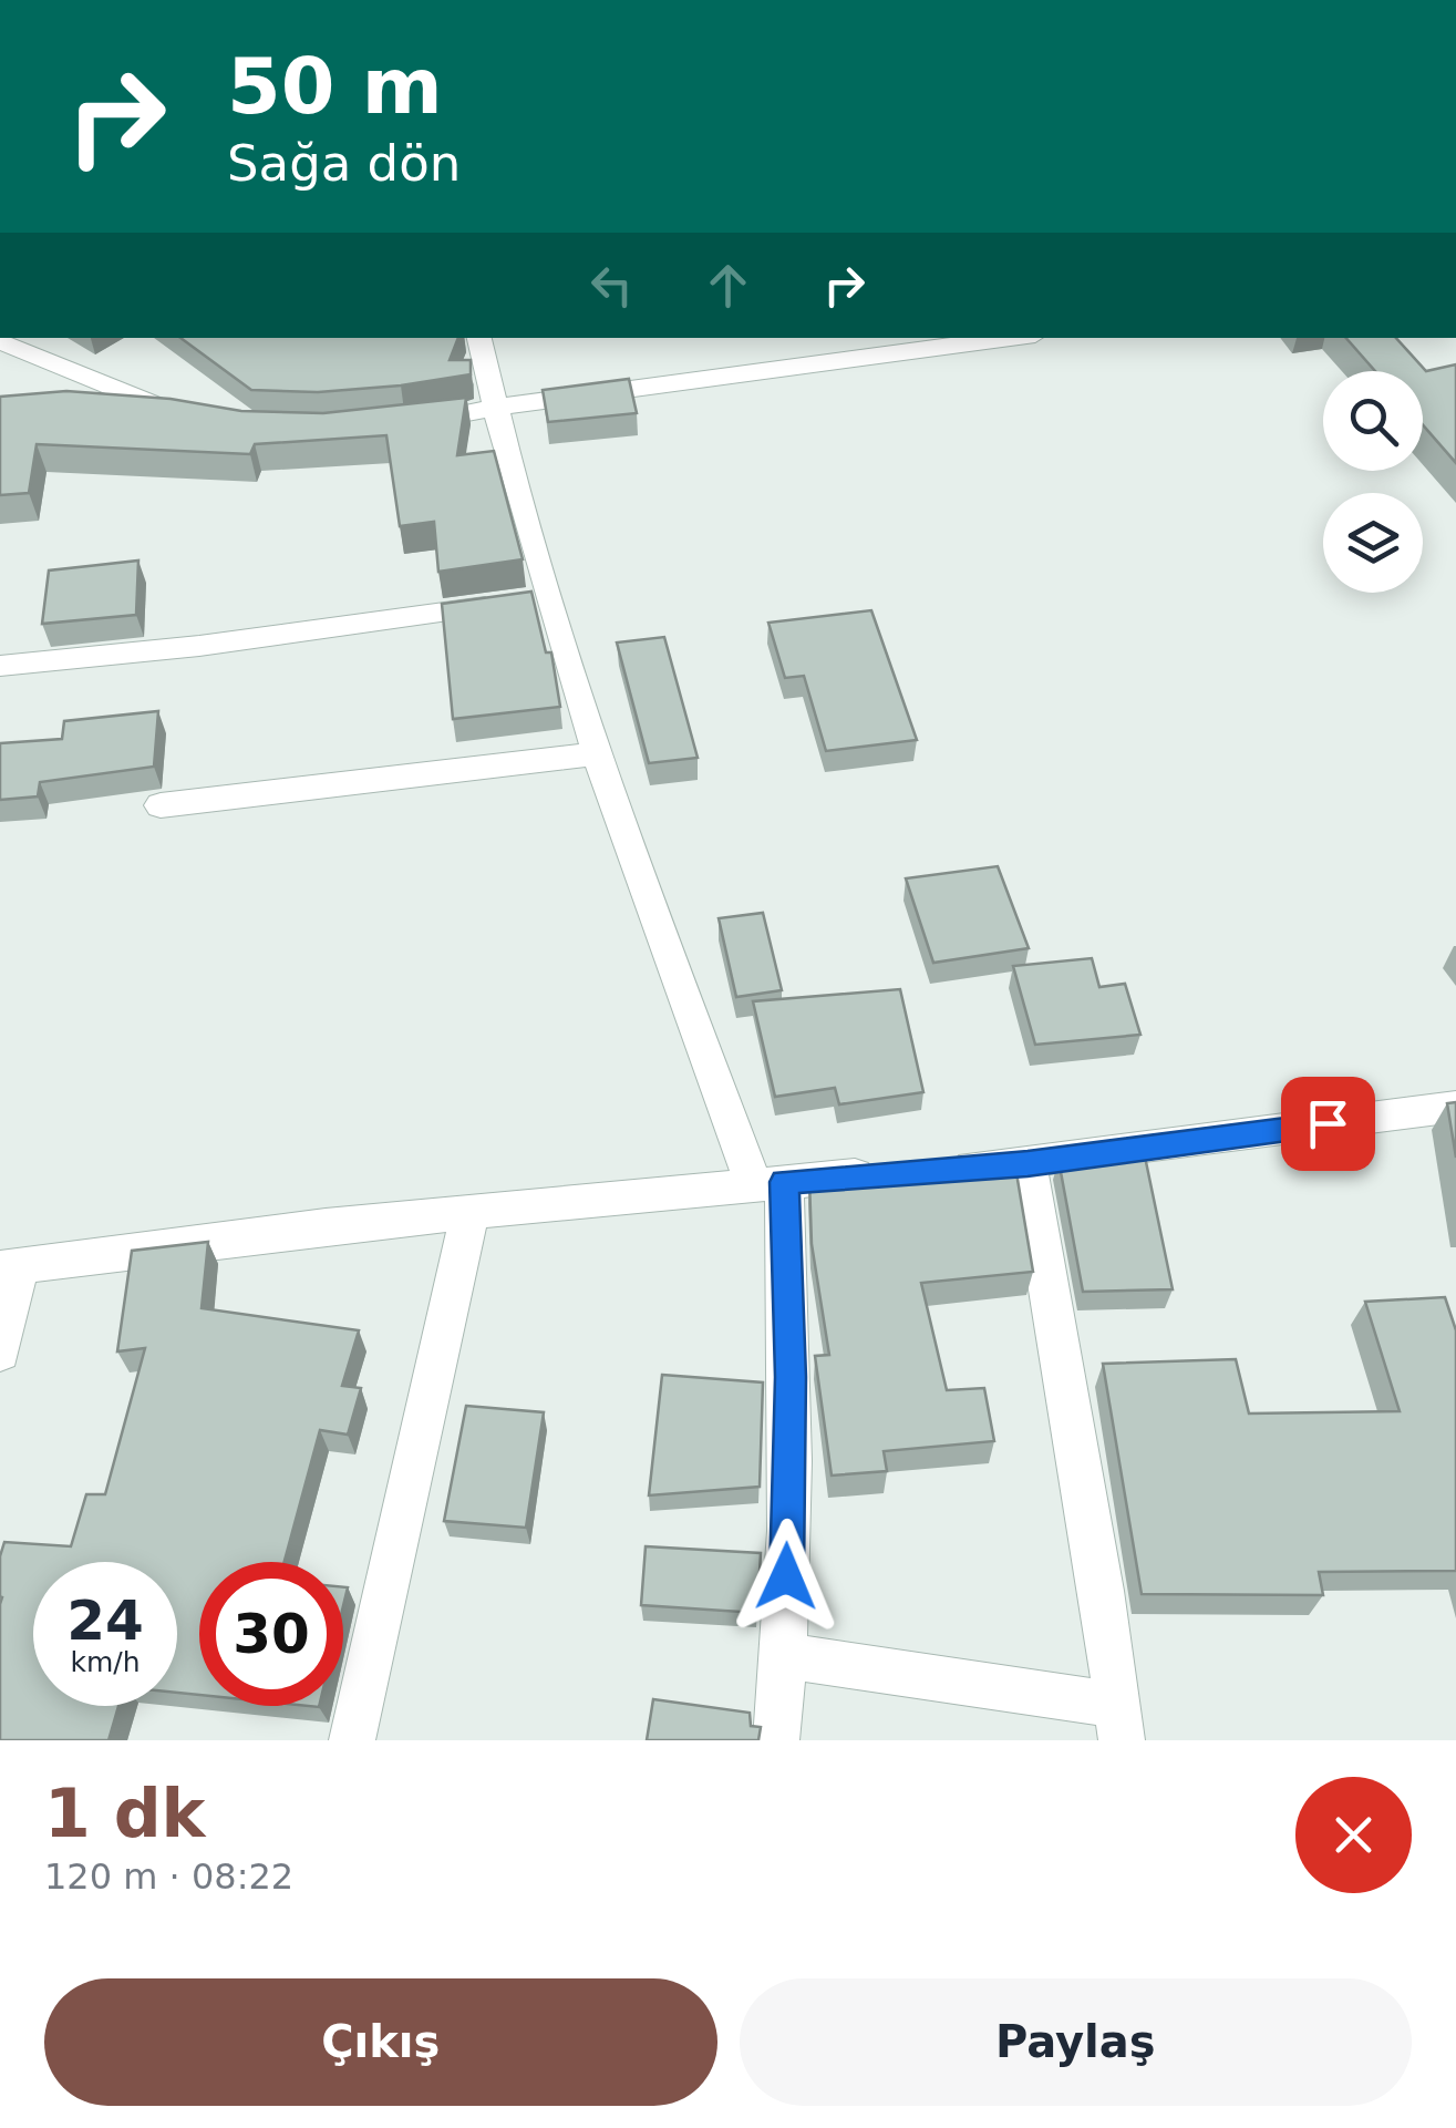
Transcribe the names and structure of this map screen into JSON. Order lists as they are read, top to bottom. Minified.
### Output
{"page":{"turn":["50 m","Sağa dön"],"speed":"24 km/h","limit":"30","heading":["1 dk","120 m · 08:22"],"buttons":["Çıkış","Paylaş"]}}
